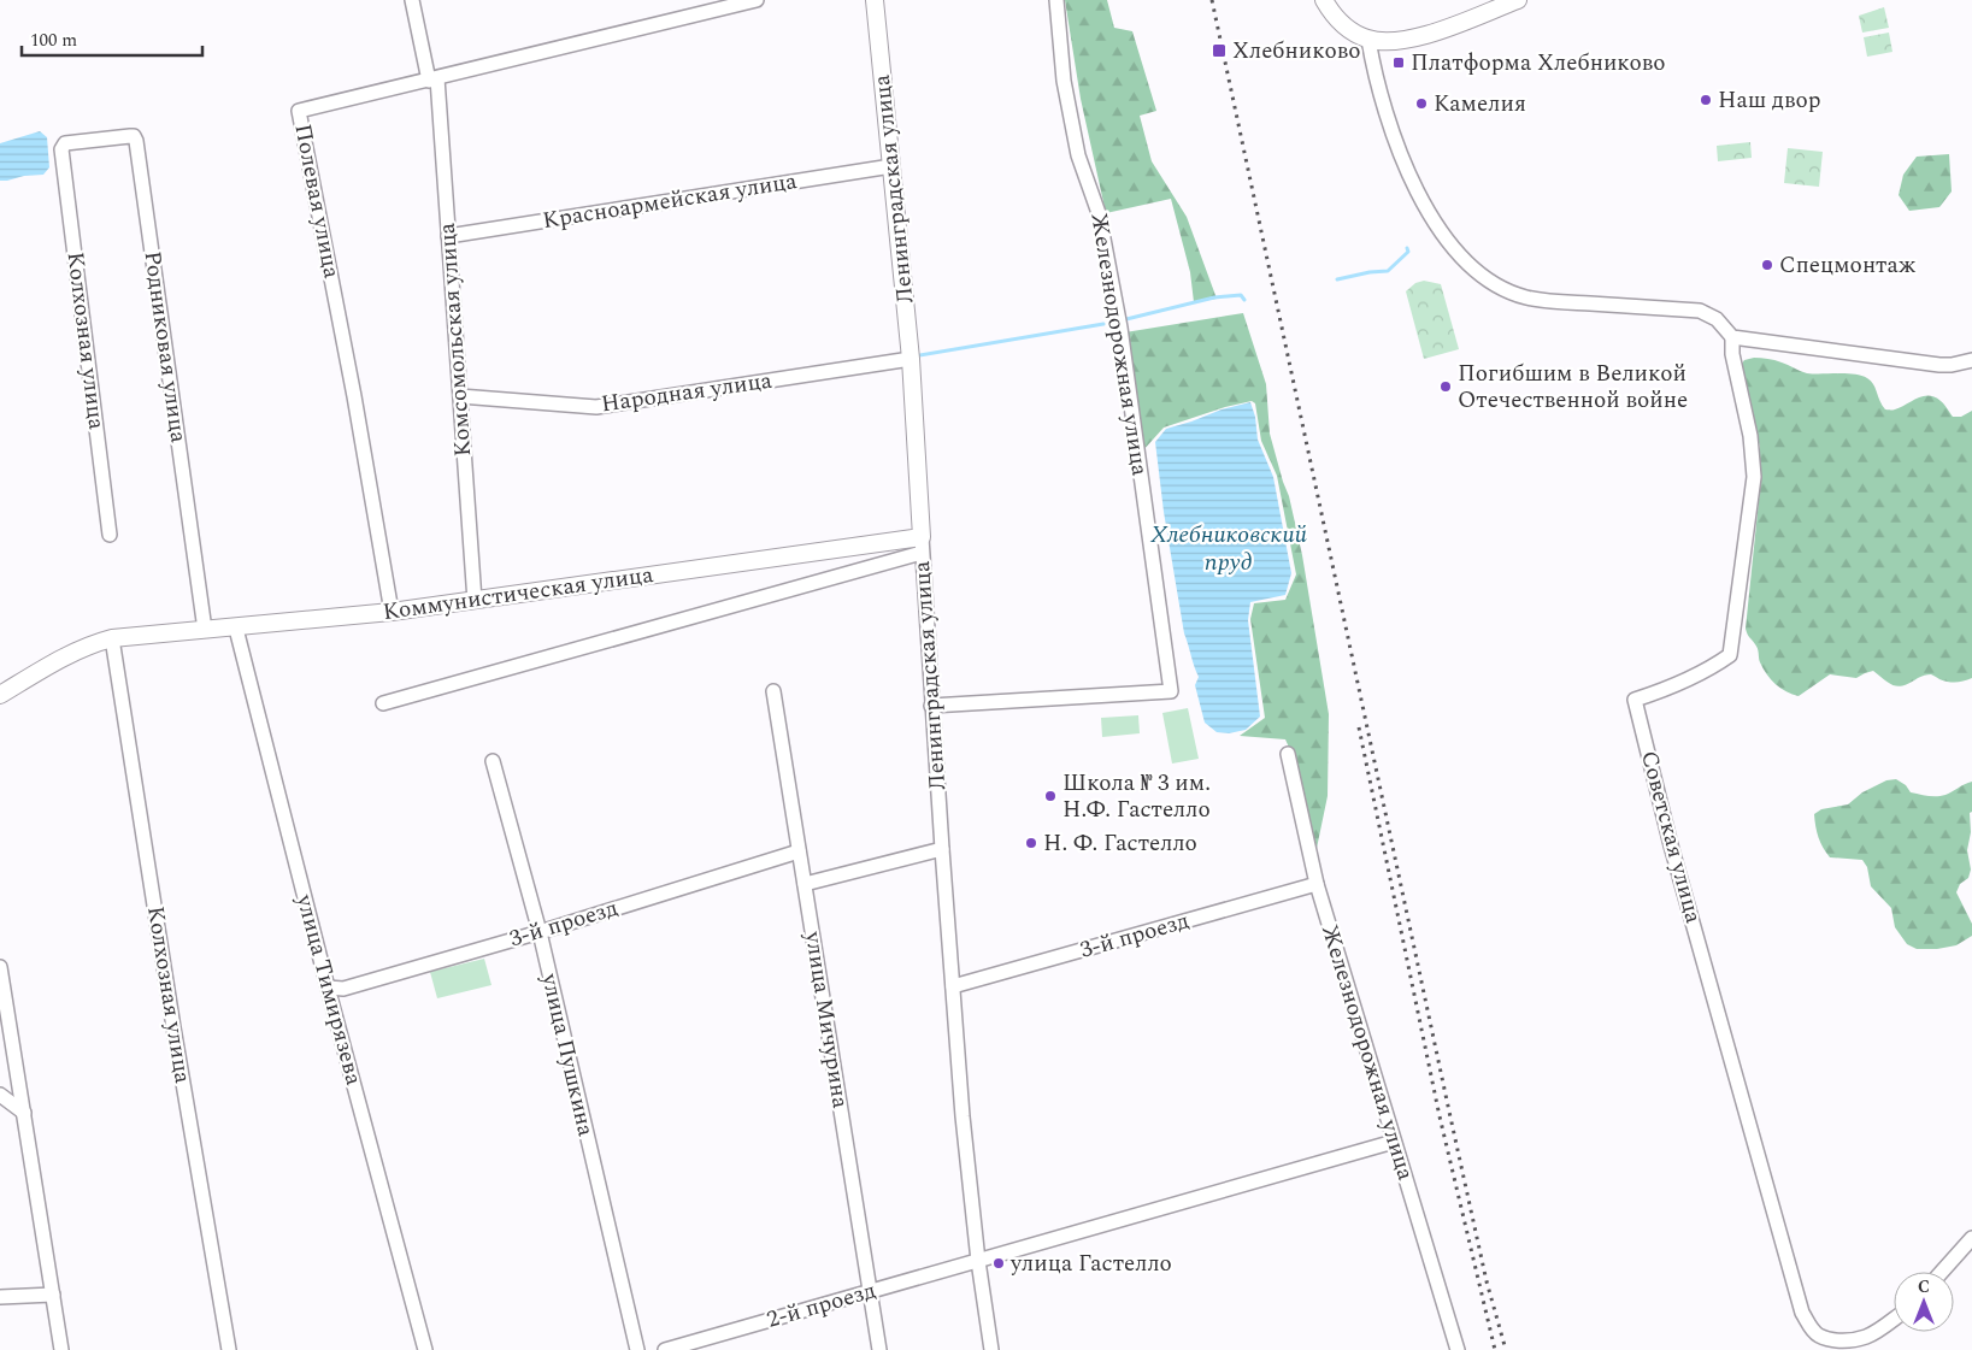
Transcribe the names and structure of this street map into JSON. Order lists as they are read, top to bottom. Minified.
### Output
{"streets":{"street":["Ленинградская улица","Полевая улица","Красноармейская улица","Комсомольская улица","Колхозная улица","Железнодорожная улица","Родниковая улица","Народная улица","Коммунистическая улица","Советская улица","3-й проезд","улица Тимирязева","улица Мичурина","улица Пушкина","2-й проезд"]},"crossings":[["Ленинградская улица","Красноармейская улица"],["Ленинградская улица","Железнодорожная улица"],["Ленинградская улица","Народная улица"],["Ленинградская улица","Коммунистическая улица"],["Ленинградская улица","3-й проезд"],["Ленинградская улица","2-й проезд"],["Полевая улица","Комсомольская улица"],["Полевая улица","Коммунистическая улица"],["Красноармейская улица","Комсомольская улица"],["Комсомольская улица","Народная улица"],["Комсомольская улица","Коммунистическая улица"],["Колхозная улица","Родниковая улица"],["Колхозная улица","Коммунистическая улица"],["Железнодорожная улица","3-й проезд"],["Родниковая улица","Коммунистическая улица"],["Коммунистическая улица","улица Тимирязева"],["3-й проезд","улица Тимирязева"],["3-й проезд","улица Мичурина"],["3-й проезд","улица Пушкина"],["улица Мичурина","2-й проезд"]],"water":["Хлебниковский пруд"],"places":{"transit":["Хлебниково","Платформа Хлебниково"],"other":["Наш двор","Камелия","Спецмонтаж","Погибшим в Великой Отечественной войне","Школа № 3 им. Н.Ф. Гастелло","Н. Ф. Гастелло","улица Гастелло"]},"scale_bar":"100 m","north":"top"}
